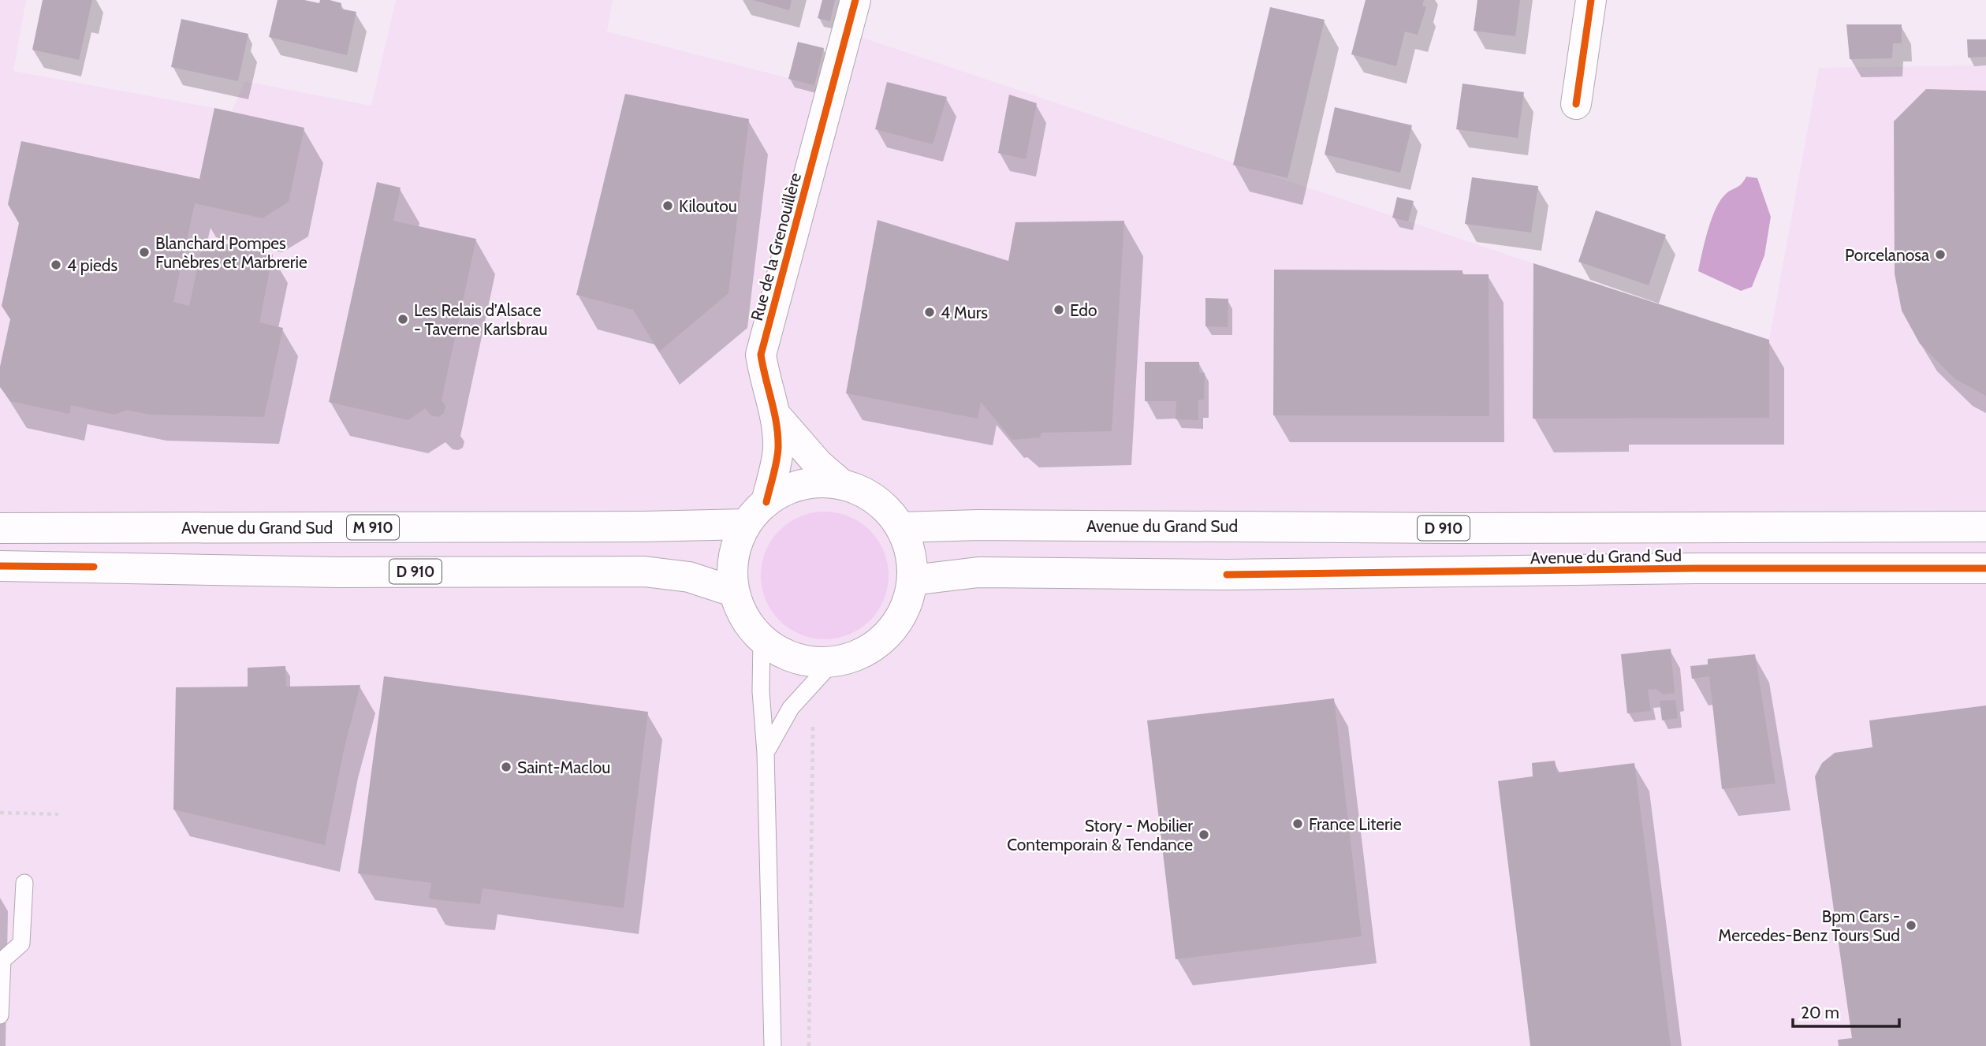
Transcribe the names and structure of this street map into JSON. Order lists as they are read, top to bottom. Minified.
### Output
{"streets":{"main road":["Rue de la Grenouillère","Avenue du Grand Sud","M 910","D 910"]},"crossings":[["Rue de la Grenouillère","Avenue du Grand Sud"],["Rue de la Grenouillère","D 910"],["Avenue du Grand Sud","D 910"]],"places":["Kiloutou","Blanchard Pompes Funèbres et Marbrerie","Porcelanosa","4 pieds","Edo","4 Murs","Les Relais d’Alsace - Taverne Karlsbrau","Saint-Maclou","France Literie","Story - Mobilier Contemporain & Tendance","Bpm Cars - Mercedes-Benz Tours Sud"],"scale_bar":"20 m"}
